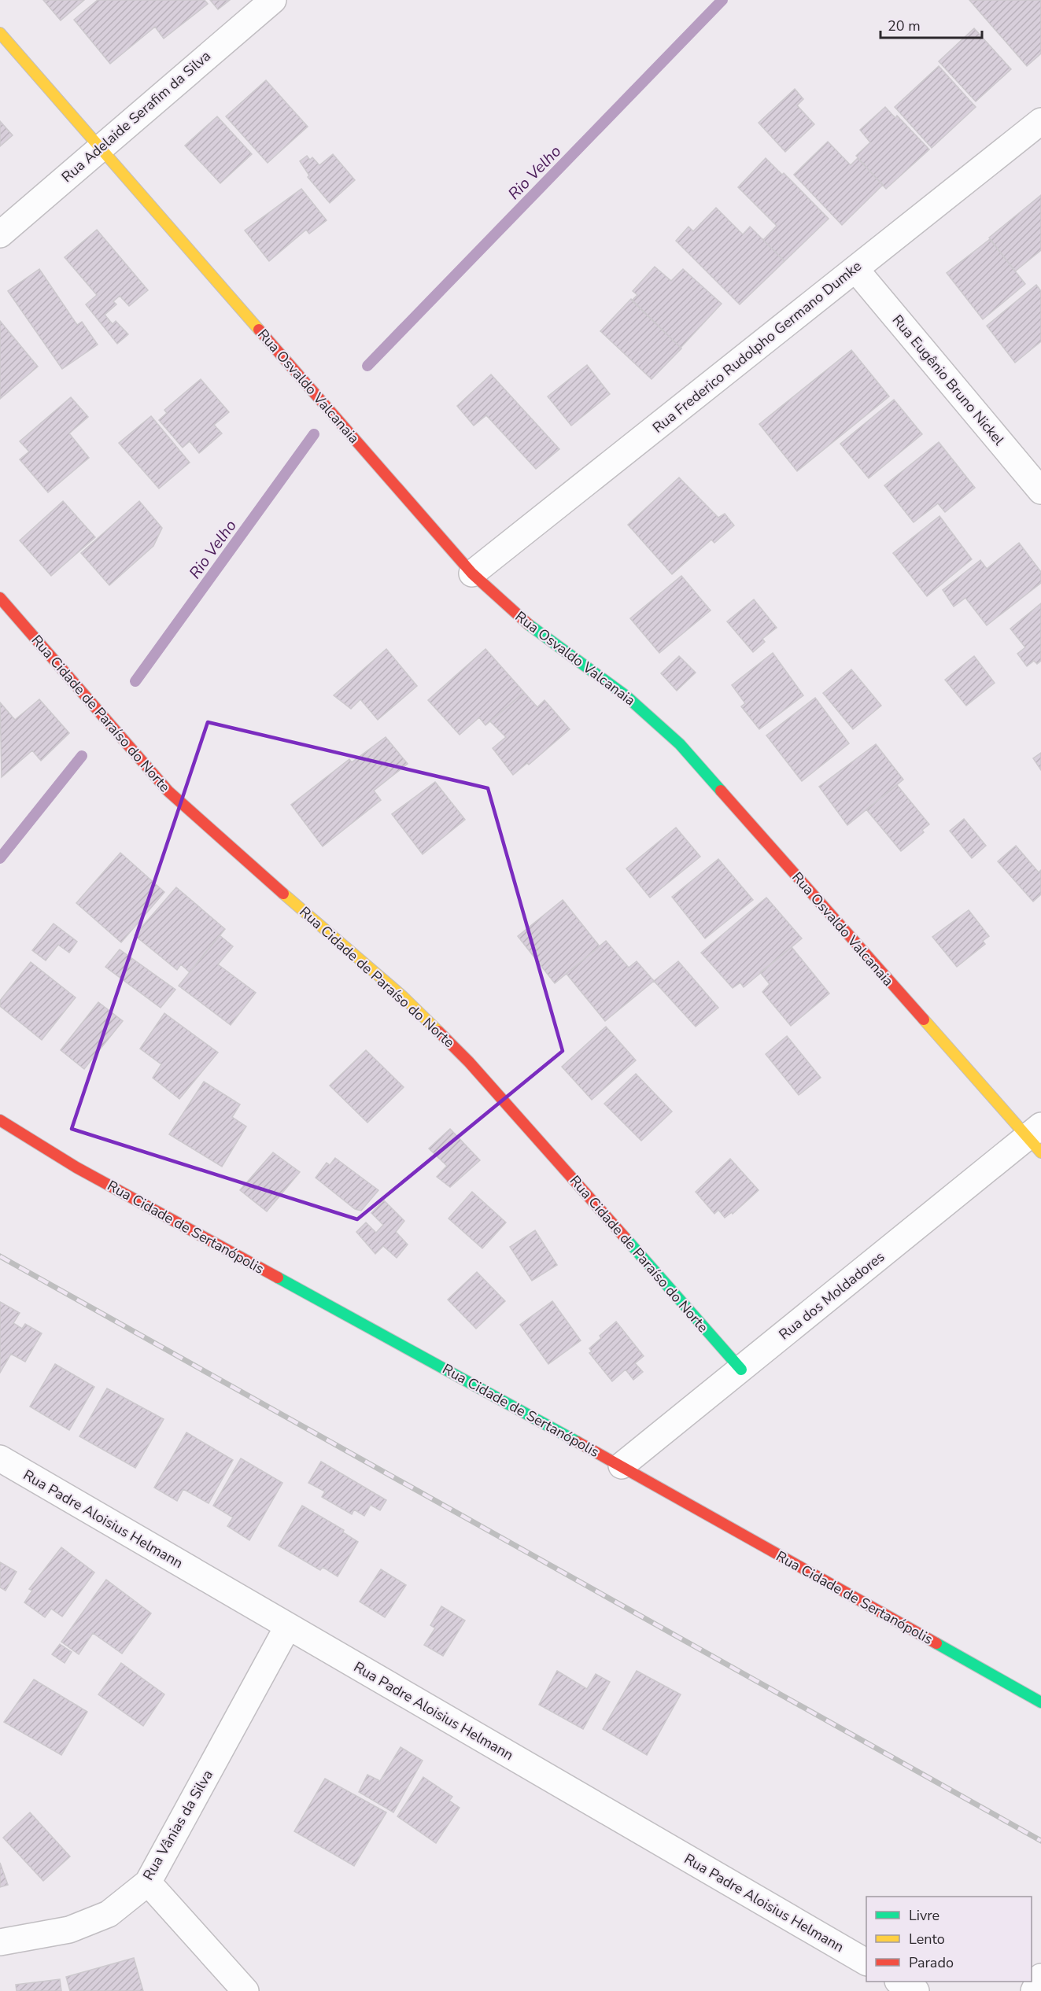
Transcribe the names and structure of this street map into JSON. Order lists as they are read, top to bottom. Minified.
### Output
{"streets":{"street":["Rua Adelaide Serafim da Silva","Rua Frederico Rudolpho Germano Dumke","Rua Eugênio Bruno Nickel","Rua Osvaldo Valcanaia","Rua Cidade de Paraíso do Norte","Rua Cidade de Sertanópolis","Rua dos Moldadores","Rua Padre Aloisius Helmann","Rua Vânias da Silva"]},"crossings":[["Rua Adelaide Serafim da Silva","Rua Osvaldo Valcanaia"],["Rua Frederico Rudolpho Germano Dumke","Rua Eugênio Bruno Nickel"],["Rua Frederico Rudolpho Germano Dumke","Rua Osvaldo Valcanaia"],["Rua Osvaldo Valcanaia","Rua dos Moldadores"],["Rua Cidade de Paraíso do Norte","Rua dos Moldadores"],["Rua Cidade de Sertanópolis","Rua dos Moldadores"],["Rua Padre Aloisius Helmann","Rua Vânias da Silva"]],"water":["Rio Velho"],"legend":["Livre","Lento","Parado"],"scale_bar":"20 m"}
